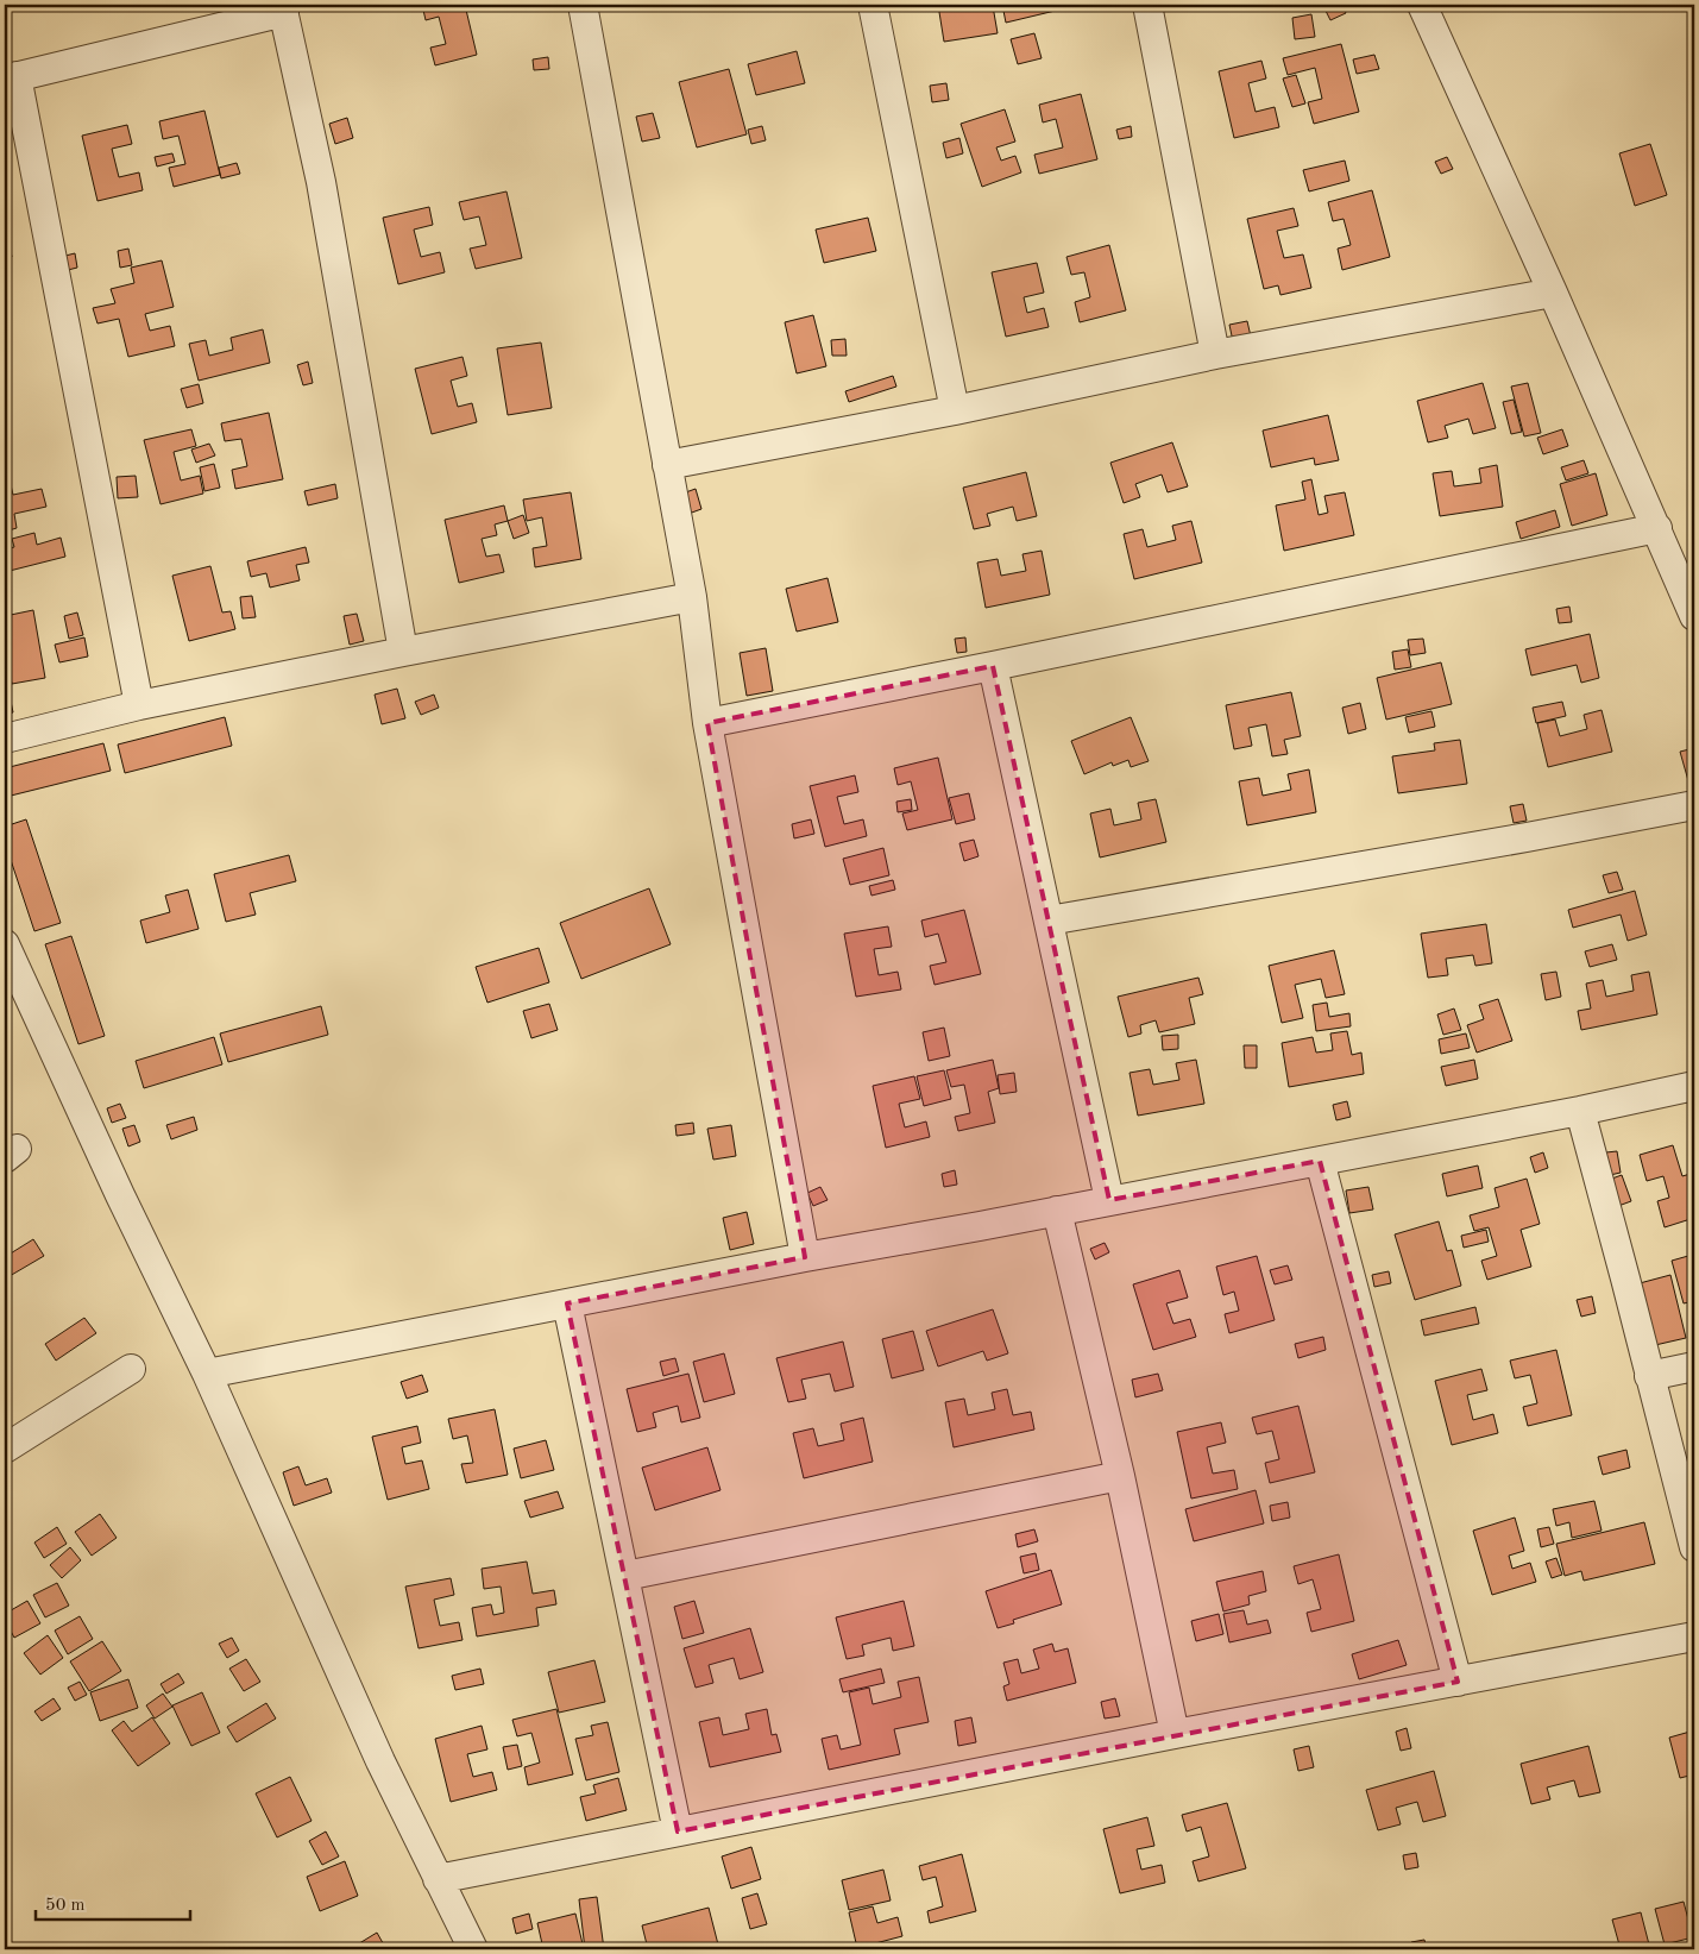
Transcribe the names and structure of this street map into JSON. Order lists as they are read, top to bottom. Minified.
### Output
{"scale_bar":"50 m"}
